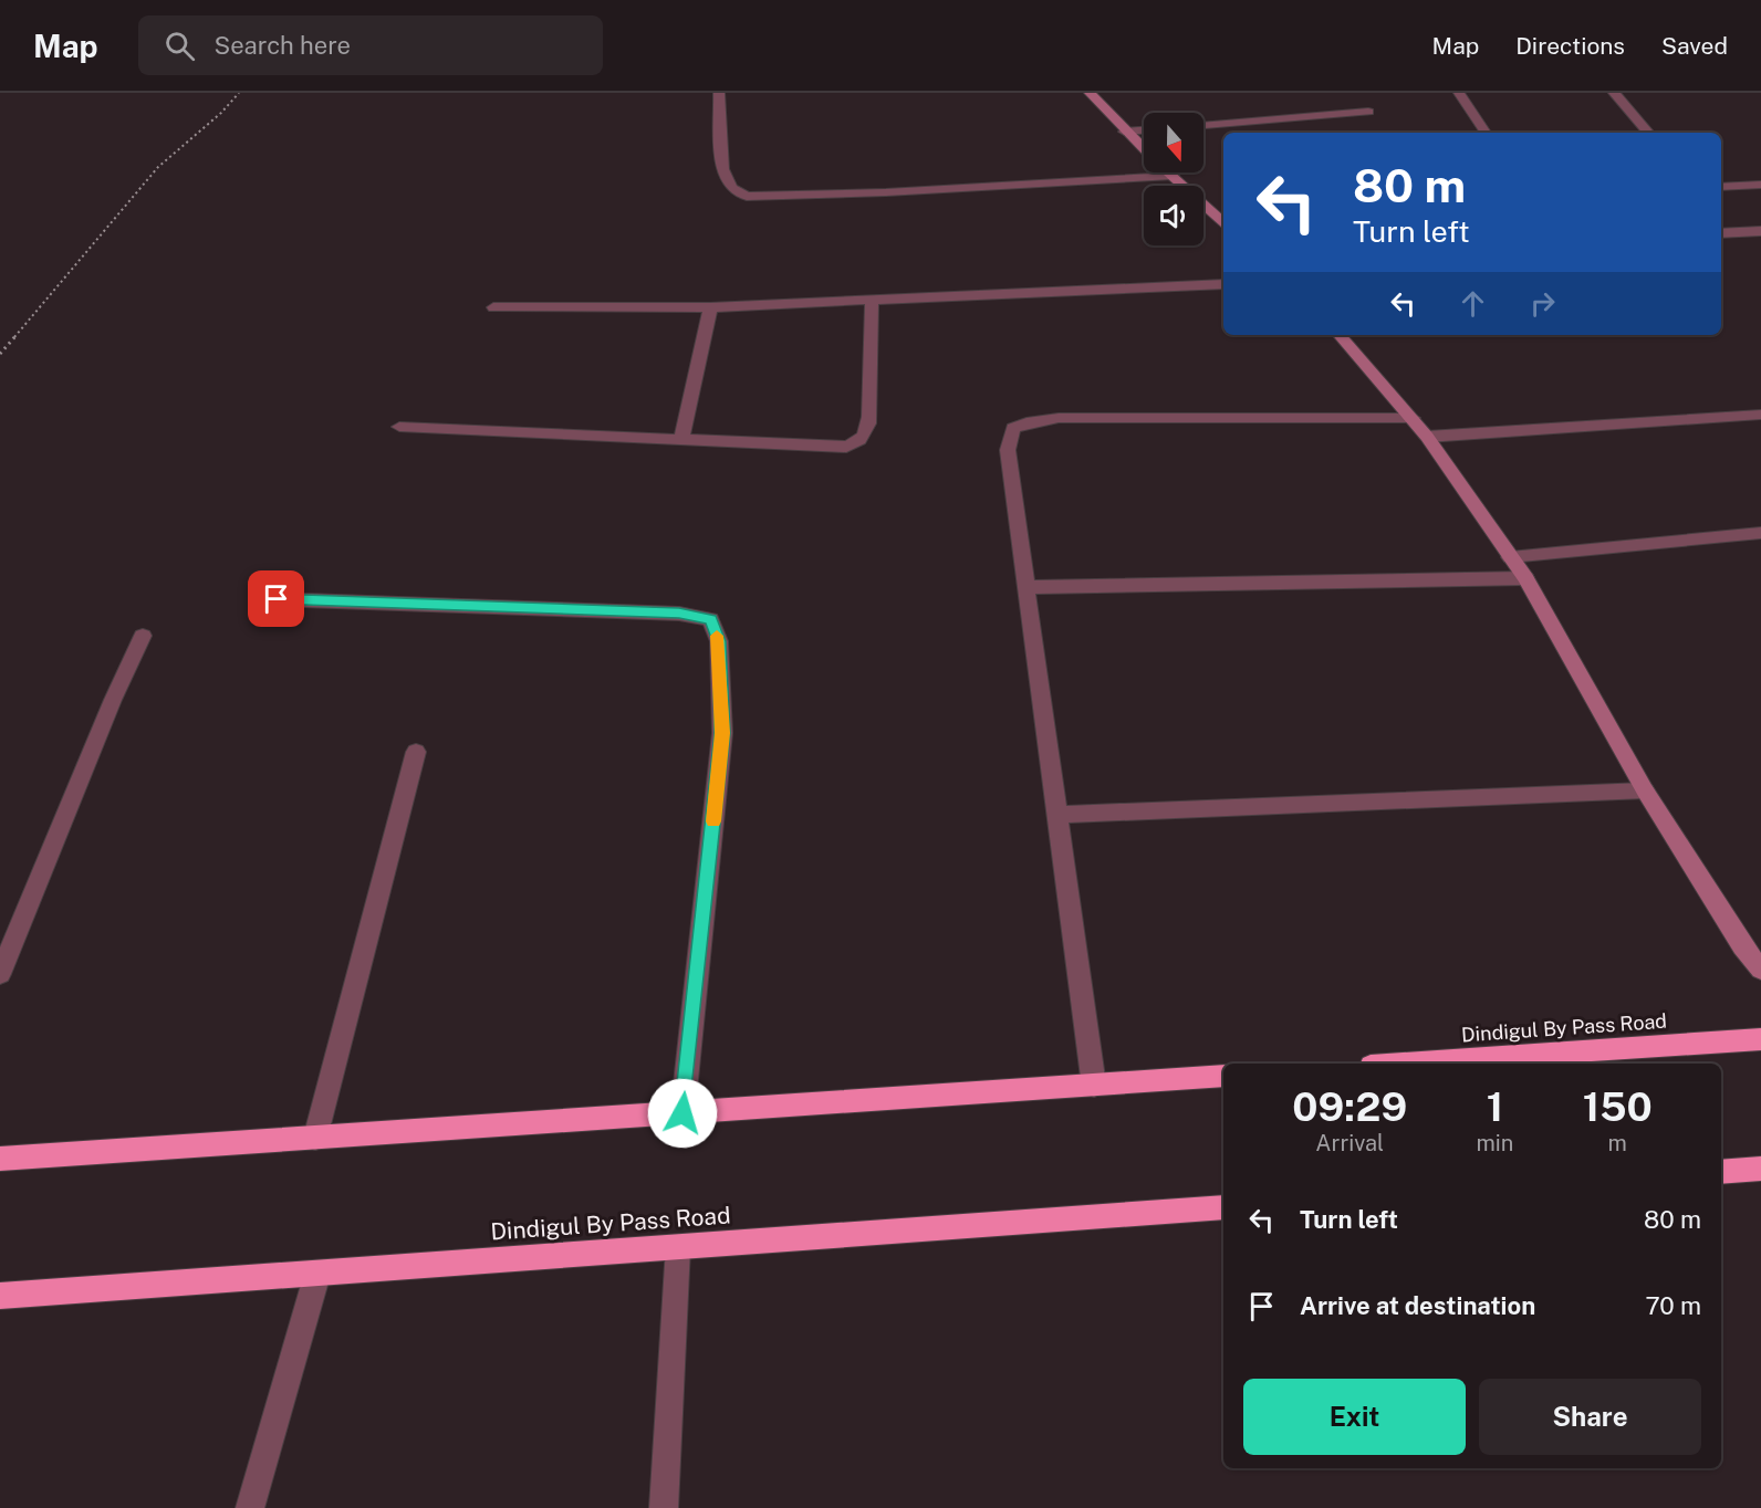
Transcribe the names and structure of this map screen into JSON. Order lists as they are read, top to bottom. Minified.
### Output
{"streets":{"highway":["Dindigul By Pass Road"]},"north":"bottom","page":{"header":"Map","search":"Search here","nav":["Map","Directions","Saved"],"turn":["80 m","Turn left"],"eta":["09:29","Arrival","1","min","150","m"],"list":[{"name":"Turn left","value":"80 m"},{"name":"Arrive at destination","value":"70 m"}],"buttons":["Exit","Share"]}}
